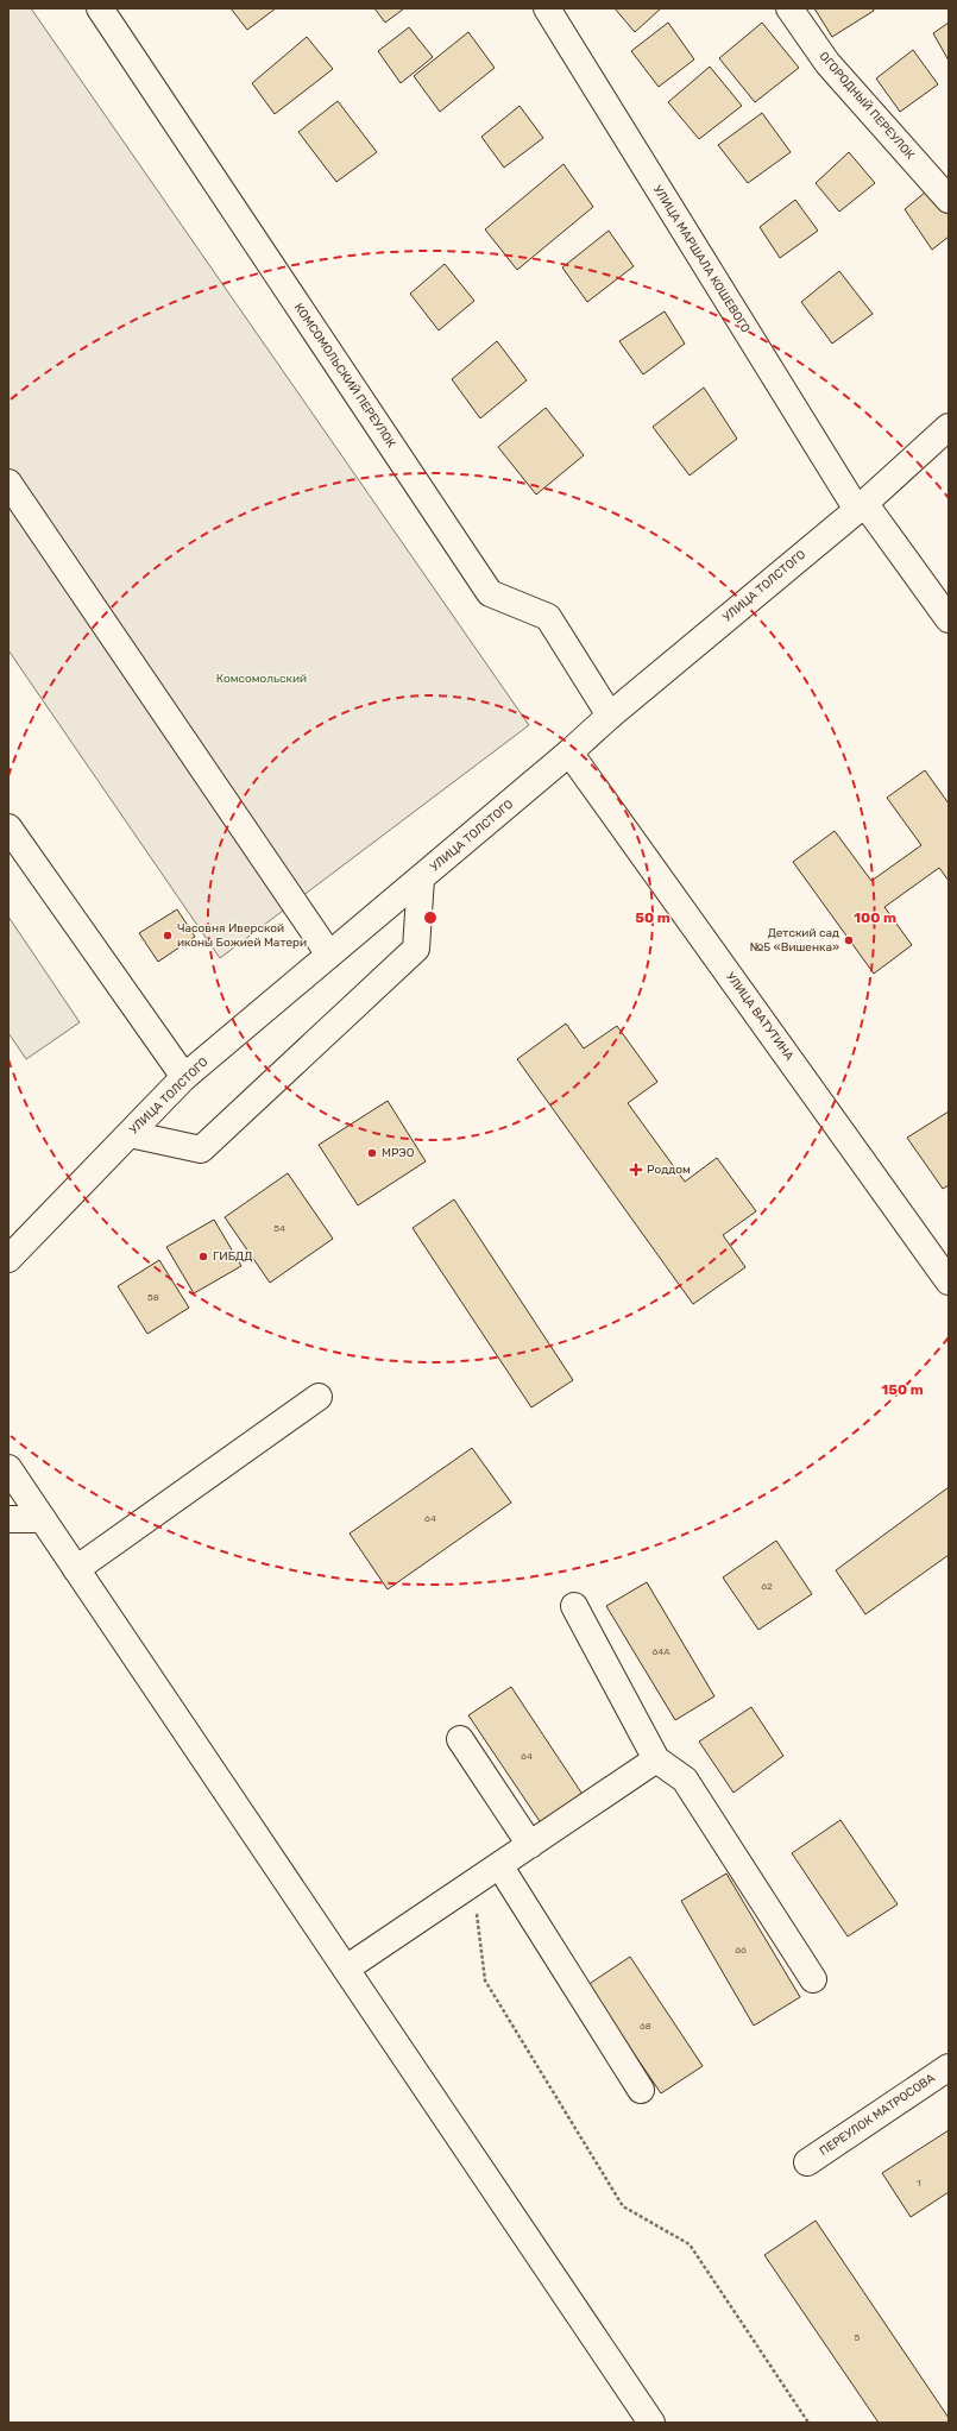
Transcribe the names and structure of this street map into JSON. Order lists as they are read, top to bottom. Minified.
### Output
{"streets":{"main road":["ОГОРОДНЫЙ ПЕРЕУЛОК","УЛИЦА МАРШАЛА КОШЕВОГО","КОМСОМОЛЬСКИЙ ПЕРЕУЛОК","УЛИЦА ТОЛСТОГО","УЛИЦА ВАТУТИНА","ПЕРЕУЛОК МАТРОСОВА"]},"crossings":[["УЛИЦА МАРШАЛА КОШЕВОГО","УЛИЦА ТОЛСТОГО"],["КОМСОМОЛЬСКИЙ ПЕРЕУЛОК","УЛИЦА ТОЛСТОГО"],["УЛИЦА ТОЛСТОГО","УЛИЦА ВАТУТИНА"]],"parks":["Комсомольский"],"places":{"other":["Часовня Иверской иконы Божией Матери","Детский сад №5 «Вишенка»","МРЭО","ГИБДД"],"health":["Роддом"]},"house_numbers":["54","58","64","62","64А","64","66","68","1","5"],"rings":["50 m","100 m","150 m"]}
